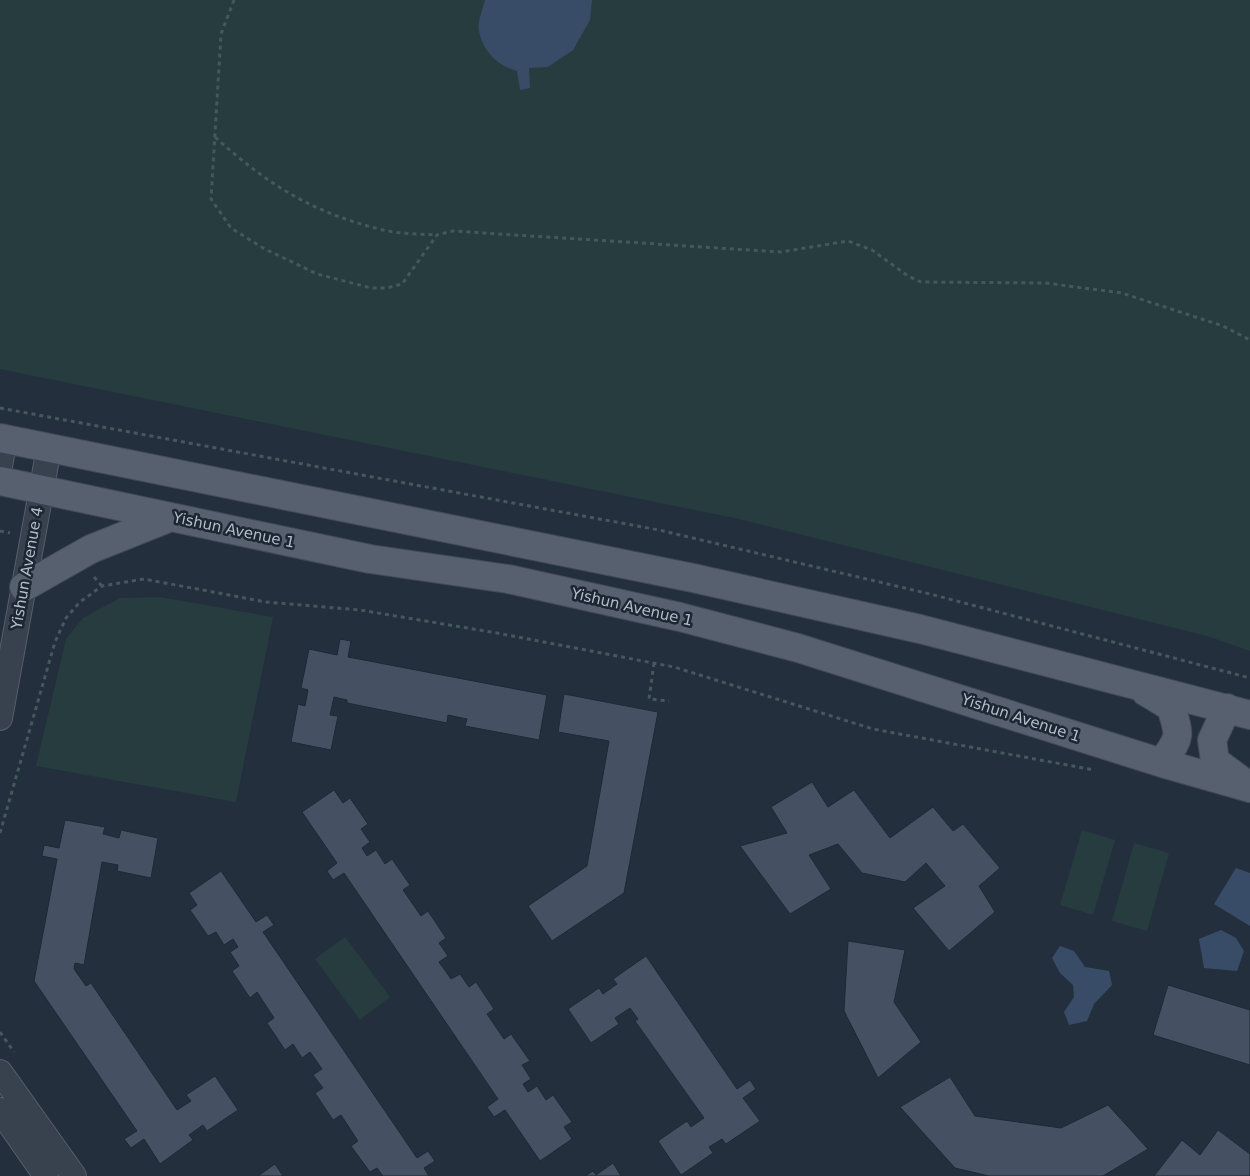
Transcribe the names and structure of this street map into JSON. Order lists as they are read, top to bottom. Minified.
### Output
{"streets":{"main road":["Yishun Avenue 1"],"street":["Yishun Avenue 4"]},"crossings":[["Yishun Avenue 1","Yishun Avenue 4"]]}
